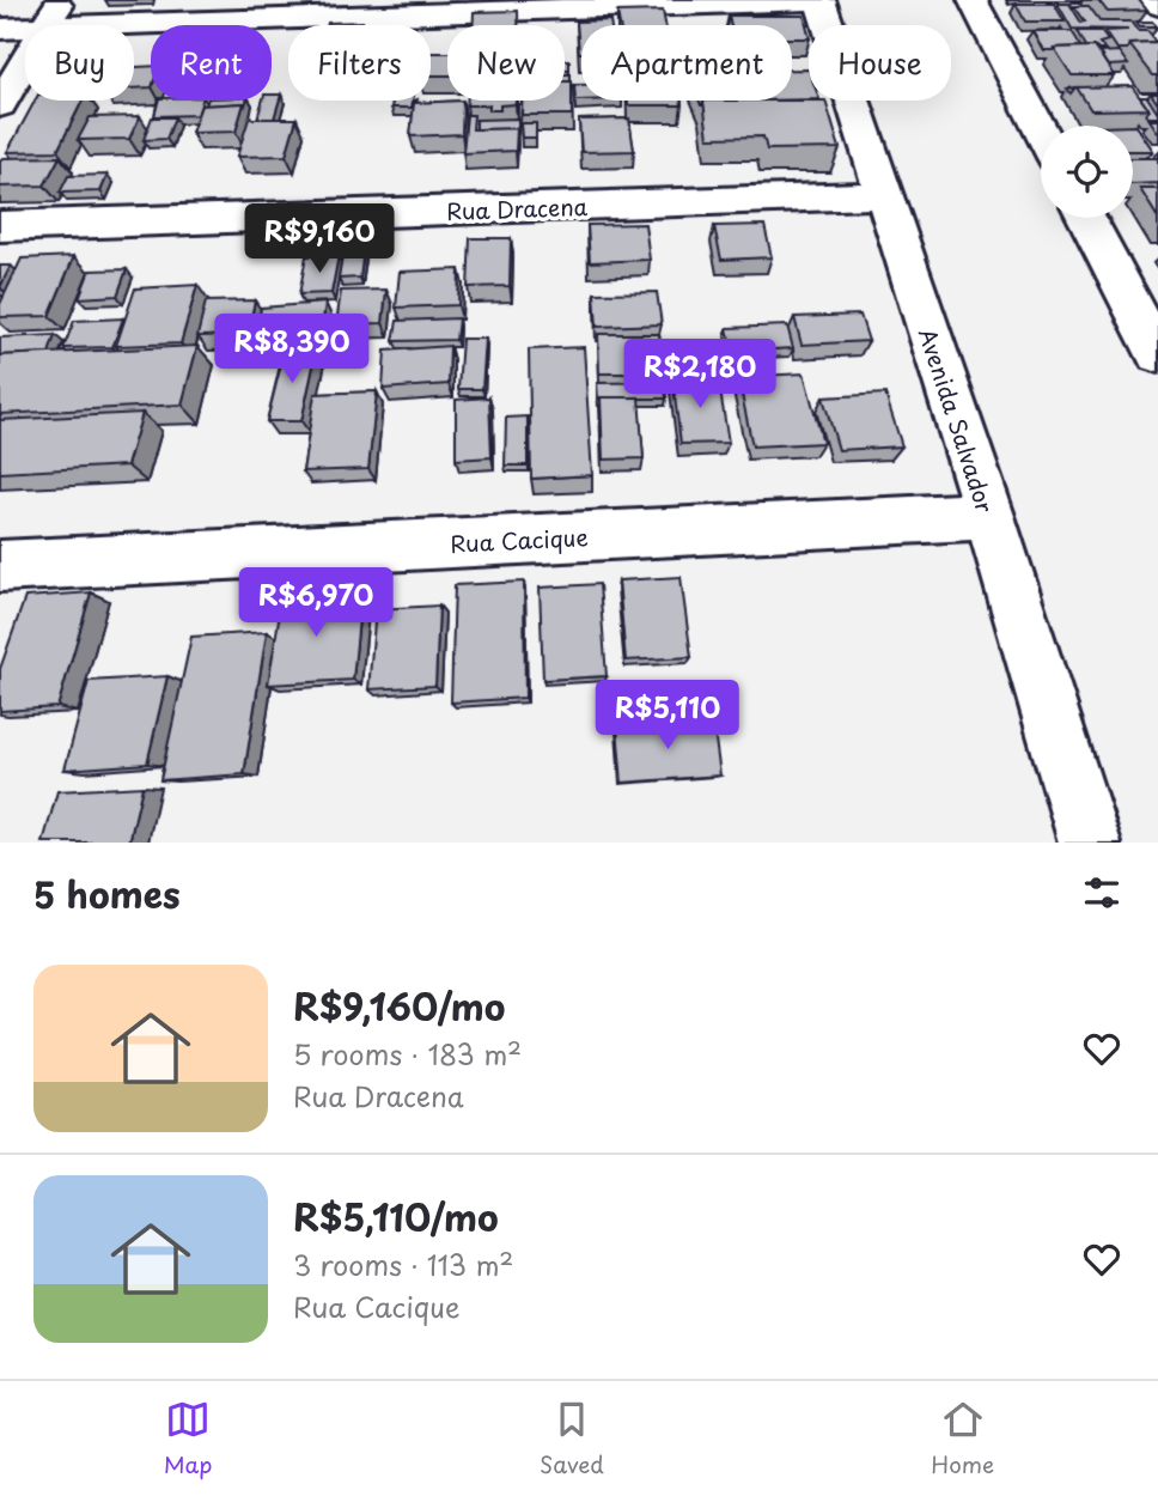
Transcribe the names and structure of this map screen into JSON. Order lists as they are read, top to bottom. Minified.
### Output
{"streets":{"street":["Rua Dracena","Avenida Salvador","Rua Cacique"]},"crossings":[["Rua Dracena","Avenida Salvador"],["Avenida Salvador","Rua Cacique"]],"page":{"chip":["Buy","Rent","Filters","New","Apartment","House"],"price":["R$9,160","R$8,390","R$2,180","R$6,970","R$5,110"],"heading":"5 homes","list":[{"name":"R$9,160/mo","note":"5 rooms · 183 m² · Rua Dracena"},{"name":"R$5,110/mo","note":"3 rooms · 113 m² · Rua Cacique"}],"tabs":["Map","Saved","Home"]}}
